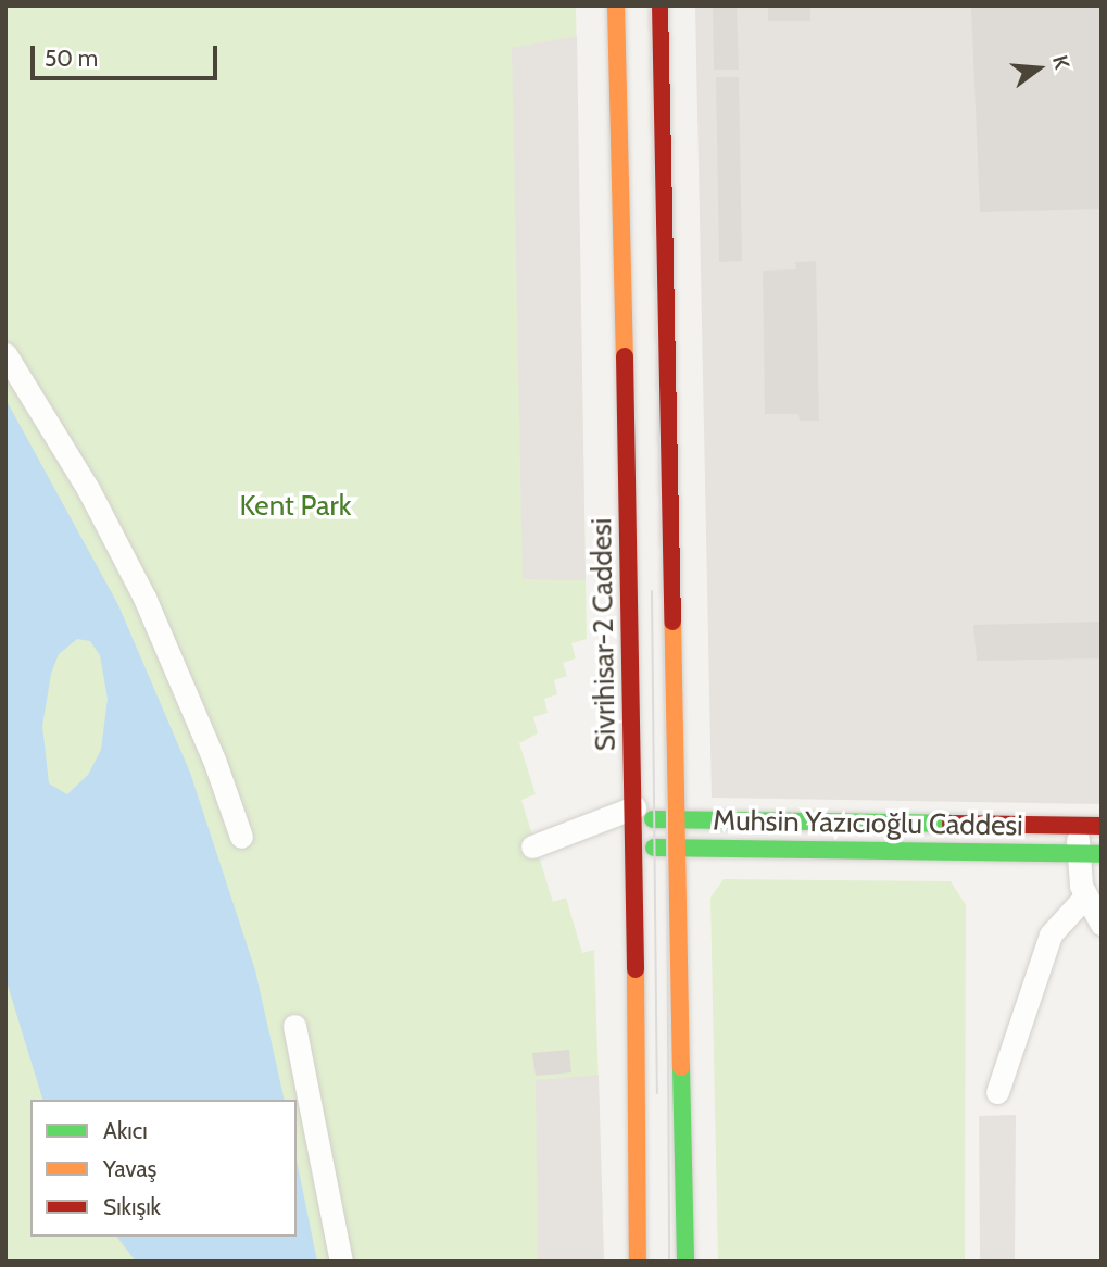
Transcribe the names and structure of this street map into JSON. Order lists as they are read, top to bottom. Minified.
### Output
{"streets":{"main road":["Sivrihisar-2 Caddesi","Muhsin Yazıcıoğlu Caddesi"]},"crossings":[["Sivrihisar-2 Caddesi","Muhsin Yazıcıoğlu Caddesi"]],"parks":["Kent Park"],"legend":["Akıcı","Yavaş","Sıkışık"],"scale_bar":"50 m","north":"right"}
